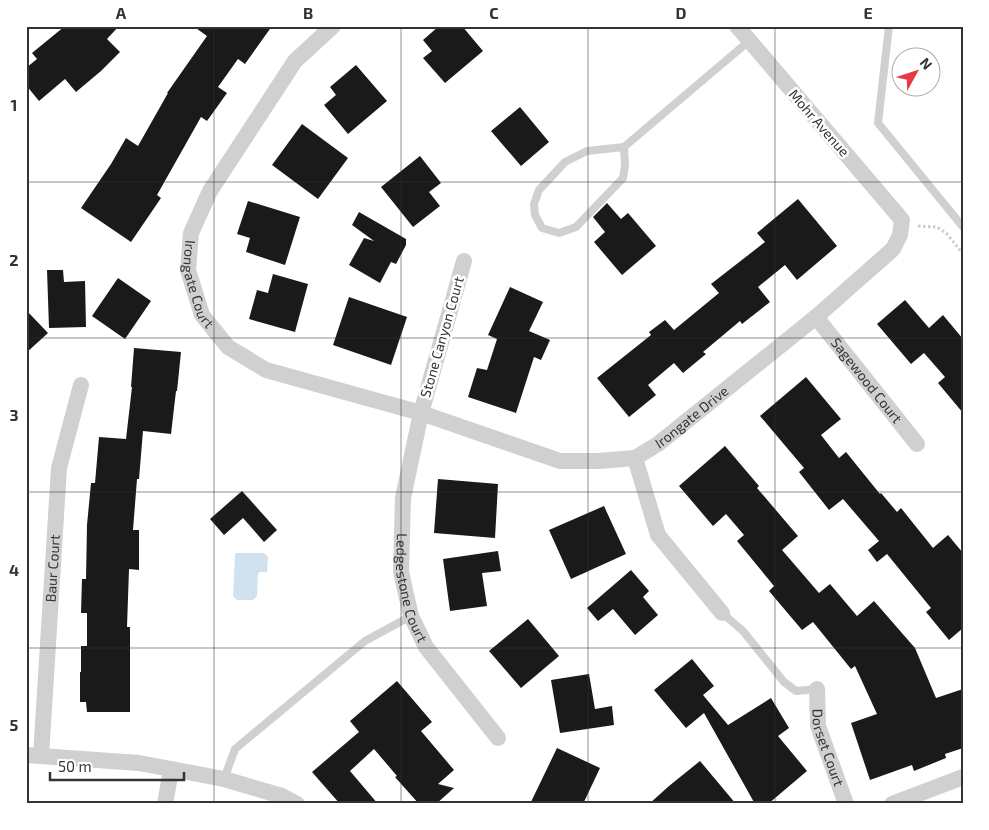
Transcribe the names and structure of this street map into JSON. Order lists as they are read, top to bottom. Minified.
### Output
{"streets":{"street":["Mohr Avenue","Irongate Court","Stone Canyon Court","Sagewood Court","Irongate Drive","Baur Court","Ledgestone Court","Dorset Court"]},"crossings":[["Mohr Avenue","Irongate Drive"],["Irongate Court","Stone Canyon Court"],["Irongate Court","Irongate Drive"],["Irongate Court","Ledgestone Court"],["Stone Canyon Court","Irongate Drive"],["Stone Canyon Court","Ledgestone Court"],["Sagewood Court","Irongate Drive"],["Irongate Drive","Ledgestone Court"]],"scale_bar":"50 m","north":"top right","grid":{"columns":["A","B","C","D","E"],"rows":["1","2","3","4","5"]}}
